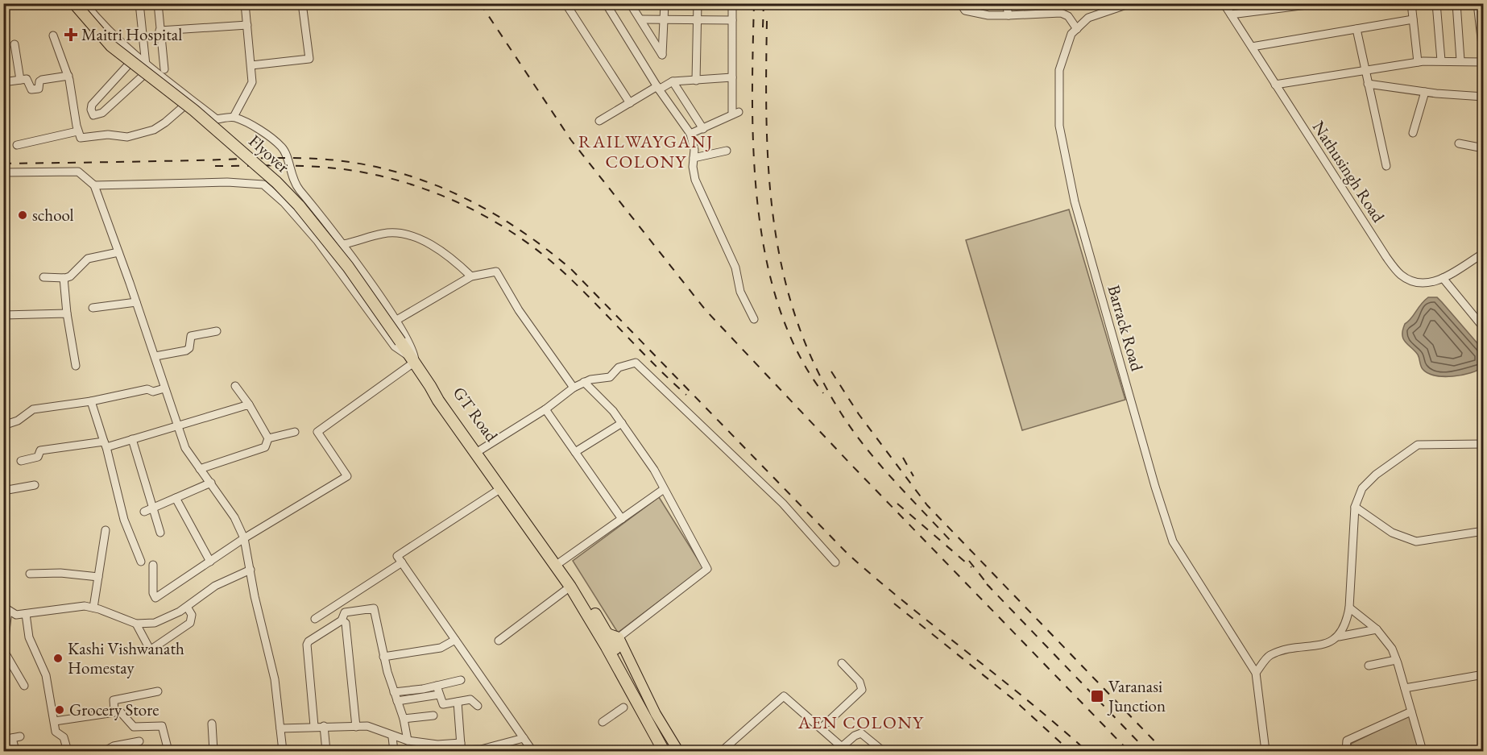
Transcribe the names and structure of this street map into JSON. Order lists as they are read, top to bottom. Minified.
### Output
{"streets":{"highway":["Flyover","GT Road"],"street":["Nathusingh Road","Barrack Road"]},"crossings":[["Flyover","GT Road"]],"districts":["RAILWAYGANJ COLONY","AEN COLONY"],"places":{"health":["Maitri Hospital"],"other":["school","Kashi Vishwanath Homestay","Grocery Store"],"transit":["Varanasi Junction"]}}
